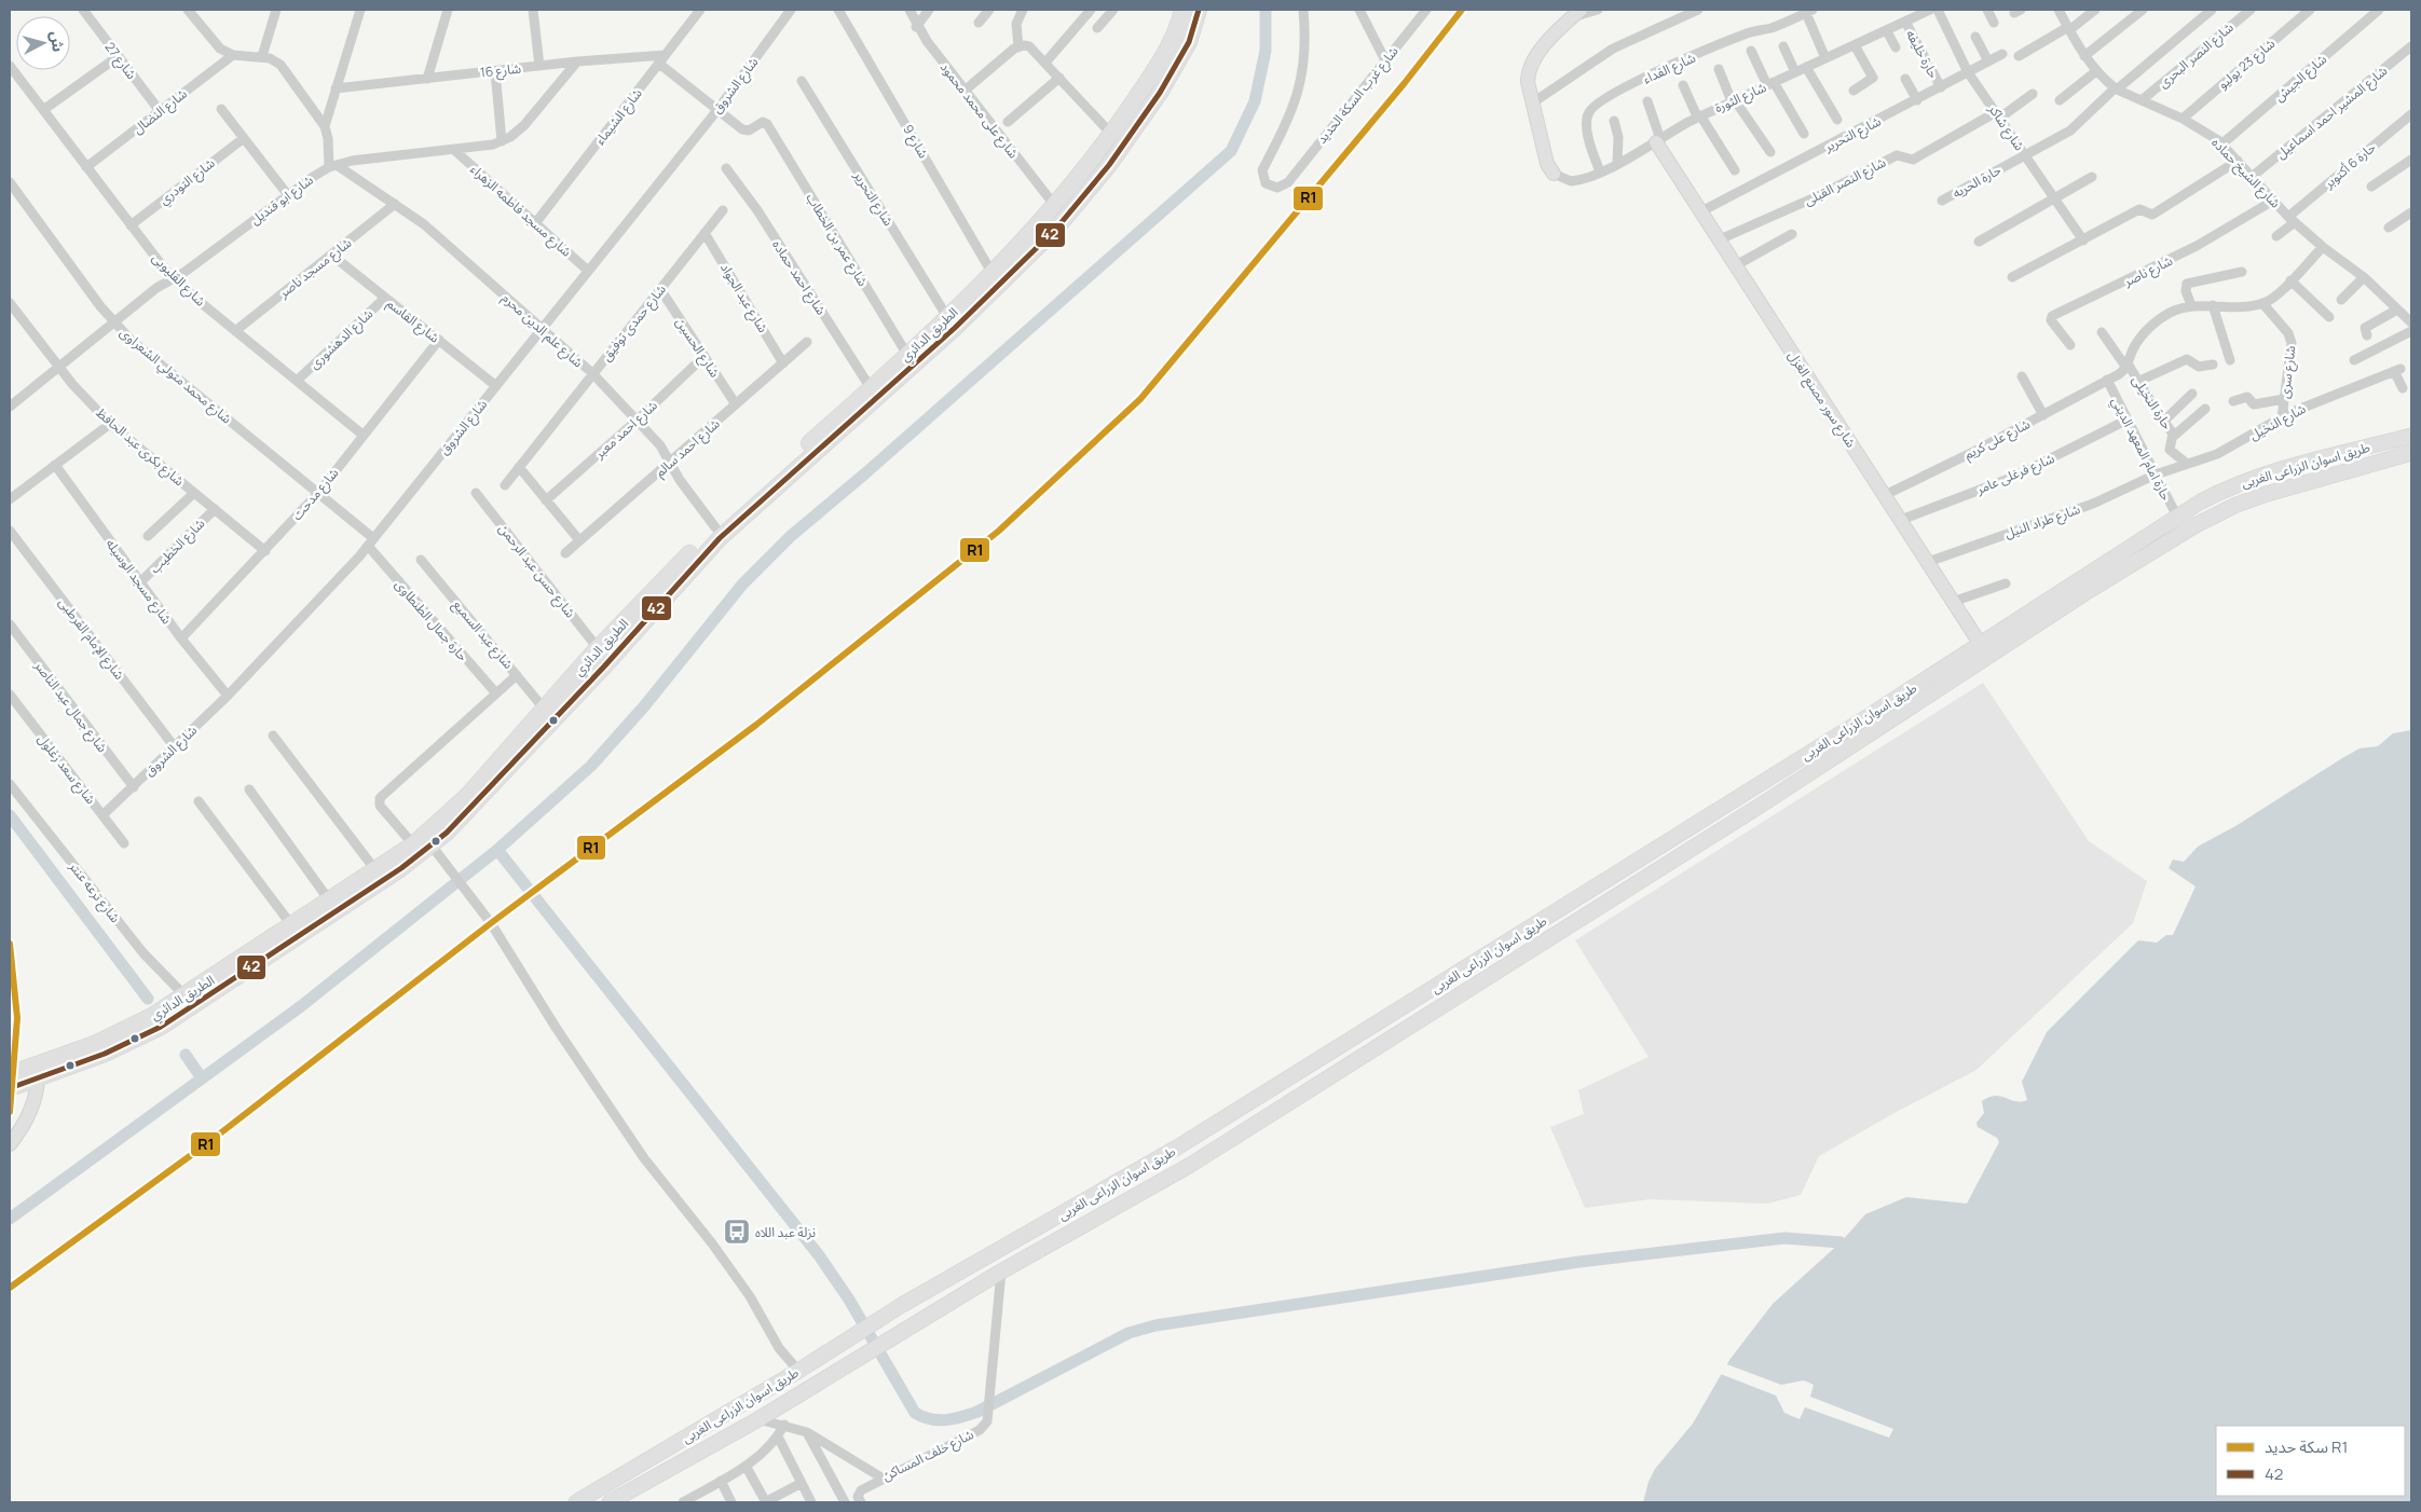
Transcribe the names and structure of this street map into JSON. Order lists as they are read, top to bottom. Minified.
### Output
{"streets":{"highway":["الطريق الدائري"],"main road":["طريق اسوان الزراعى الغربى"],"street":["حارة خليفه","شارع النصر البحرى","شارع 27","شارع 23 يوليو","شارع الفداء","شارع 16","شارع الجيش","شارع الشروق","شارع غرب السكة الحديد","شارع الثورة","شارع على محمد محمود","شارع النضال","شارع المشير احمد اسماعيل","شارع الشيماء","شارع شاكر","شارع التحرير","شارع 9","حارة 6 أكتوبر","شارع الشيخ حماده","شارع التودري","شارع النصر القبلى","حارة الحريه","شارع ابو قنديل","شارع مسجد فاطمه الزهراء","شارع عمر بن الخطاب","شارع مسجد ناصر","شارع ناصر","شارع احمد حماده","شارع القليوبى","شارع عبد الجواد","شارع القاسم","شارع حمدى توفيق","شارع علم الدين محرم","شارع الدهشورى","شارع الحسين","شارع سرى","شارع محمد متولي الشعراوى","شارع سور مصنع الغزل","حارة النخيلى","شارع النخيل","شارع احمد معبر","شارع على كريم","شارع بكرى عبد الحافظ","شارع احمد سالم","حارة امام المعهد الديني","شارع فرغلى عامر","شارع مدحت","شارع طراد النيل","شارع الخطيب","شارع حسن عبد الرحمن","شارع مسجد الوسيله","حارة جمال الطنطاوى","شارع عبد السميع","شارع الإمام القرطبى","شارع جمال عبد الناصر","شارع سعد زغلول","شارع ترعه عنتر","شارع خلف المساكن"]},"crossings":[["حارة خليفه","شارع الثورة"],["حارة خليفه","شارع التحرير"],["شارع النصر البحرى","شارع الشيخ حماده"],["شارع 27","شارع النضال"],["شارع 23 يوليو","شارع الشيخ حماده"],["شارع الفداء","شارع الثورة"],["شارع 16","شارع الشيماء"],["شارع 16","شارع ابو قنديل"],["شارع الجيش","شارع الشيخ حماده"],["شارع الشروق","شارع مسجد فاطمه الزهراء"],["شارع الشروق","شارع عمر بن الخطاب"],["شارع الشروق","شارع القاسم"],["شارع الشروق","شارع علم الدين محرم"],["شارع الشروق","شارع محمد متولي الشعراوى"],["شارع الشروق","شارع مسجد الوسيله"],["شارع الشروق","حارة جمال الطنطاوى"],["شارع الشروق","شارع الإمام القرطبى"],["شارع الشروق","شارع جمال عبد الناصر"],["شارع الشروق","شارع سعد زغلول"],["شارع الثورة","شارع سور مصنع الغزل"],["شارع على محمد محمود","الطريق الدائري"],["شارع النضال","شارع القليوبى"],["شارع المشير احمد اسماعيل","شارع الشيخ حماده"],["شارع الشيماء","شارع مسجد فاطمه الزهراء"],["شارع شاكر","شارع التحرير"],["شارع شاكر","شارع النصر القبلى"],["شارع شاكر","حارة الحريه"],["شارع التحرير","الطريق الدائري"],["شارع التحرير","شارع سور مصنع الغزل"],["شارع 9","الطريق الدائري"],["حارة 6 أكتوبر","شارع الشيخ حماده"],["شارع الشيخ حماده","حارة الحريه"],["شارع الشيخ حماده","شارع ناصر"],["شارع التودري","شارع القليوبى"],["شارع النصر القبلى","شارع سور مصنع الغزل"],["شارع ابو قنديل","شارع مسجد فاطمه الزهراء"],["شارع ابو قنديل","شارع القليوبى"],["شارع ابو قنديل","شارع علم الدين محرم"],["شارع ابو قنديل","شارع محمد متولي الشعراوى"],["شارع ابو قنديل","شارع بكرى عبد الحافظ"],["شارع عمر بن الخطاب","الطريق الدائري"],["شارع مسجد ناصر","شارع القليوبى"],["شارع مسجد ناصر","شارع القاسم"],["شارع مسجد ناصر","شارع علم الدين محرم"],["شارع احمد حماده","الطريق الدائري"],["شارع القليوبى","شارع الدهشورى"],["شارع القليوبى","شارع مدحت"],["شارع عبد الجواد","شارع حمدى توفيق"],["شارع عبد الجواد","شارع احمد سالم"],["شارع القاسم","شارع الدهشورى"],["شارع القاسم","شارع مدحت"],["شارع حمدى توفيق","شارع علم الدين محرم"],["شارع حمدى توفيق","شارع الحسين"],["شارع علم الدين محرم","الطريق الدائري"],["شارع علم الدين محرم","شارع احمد معبر"],["شارع علم الدين محرم","شارع احمد سالم"],["الطريق الدائري","شارع حسن عبد الرحمن"],["الطريق الدائري","شارع عبد السميع"],["الطريق الدائري","شارع ترعه عنتر"],["شارع الحسين","شارع احمد معبر"],["شارع الحسين","شارع احمد سالم"],["شارع سرى","حارة النخيلى"],["شارع سرى","شارع النخيل"],["شارع سرى","شارع على كريم"],["شارع محمد متولي الشعراوى","شارع مدحت"],["شارع محمد متولي الشعراوى","حارة جمال الطنطاوى"],["شارع سور مصنع الغزل","شارع على كريم"],["شارع سور مصنع الغزل","طريق اسوان الزراعى الغربى"],["شارع سور مصنع الغزل","شارع فرغلى عامر"],["شارع سور مصنع الغزل","شارع طراد النيل"],["حارة النخيلى","شارع النخيل"],["حارة النخيلى","شارع على كريم"],["شارع النخيل","شارع على كريم"],["شارع النخيل","حارة امام المعهد الديني"],["شارع النخيل","شارع طراد النيل"],["شارع على كريم","حارة امام المعهد الديني"],["شارع بكرى عبد الحافظ","شارع مدحت"],["شارع بكرى عبد الحافظ","شارع الخطيب"],["حارة امام المعهد الديني","طريق اسوان الزراعى الغربى"],["حارة امام المعهد الديني","شارع فرغلى عامر"],["حارة امام المعهد الديني","شارع طراد النيل"],["طريق اسوان الزراعى الغربى","شارع خلف المساكن"],["شارع مدحت","شارع مسجد الوسيله"],["شارع الخطيب","شارع مسجد الوسيله"]],"places":{"bus stop":["نزلة عبد اللاه"]},"lines":["rail line R1","transit line 42"],"legend":["سكة حديد R1","42"],"north":"right"}
